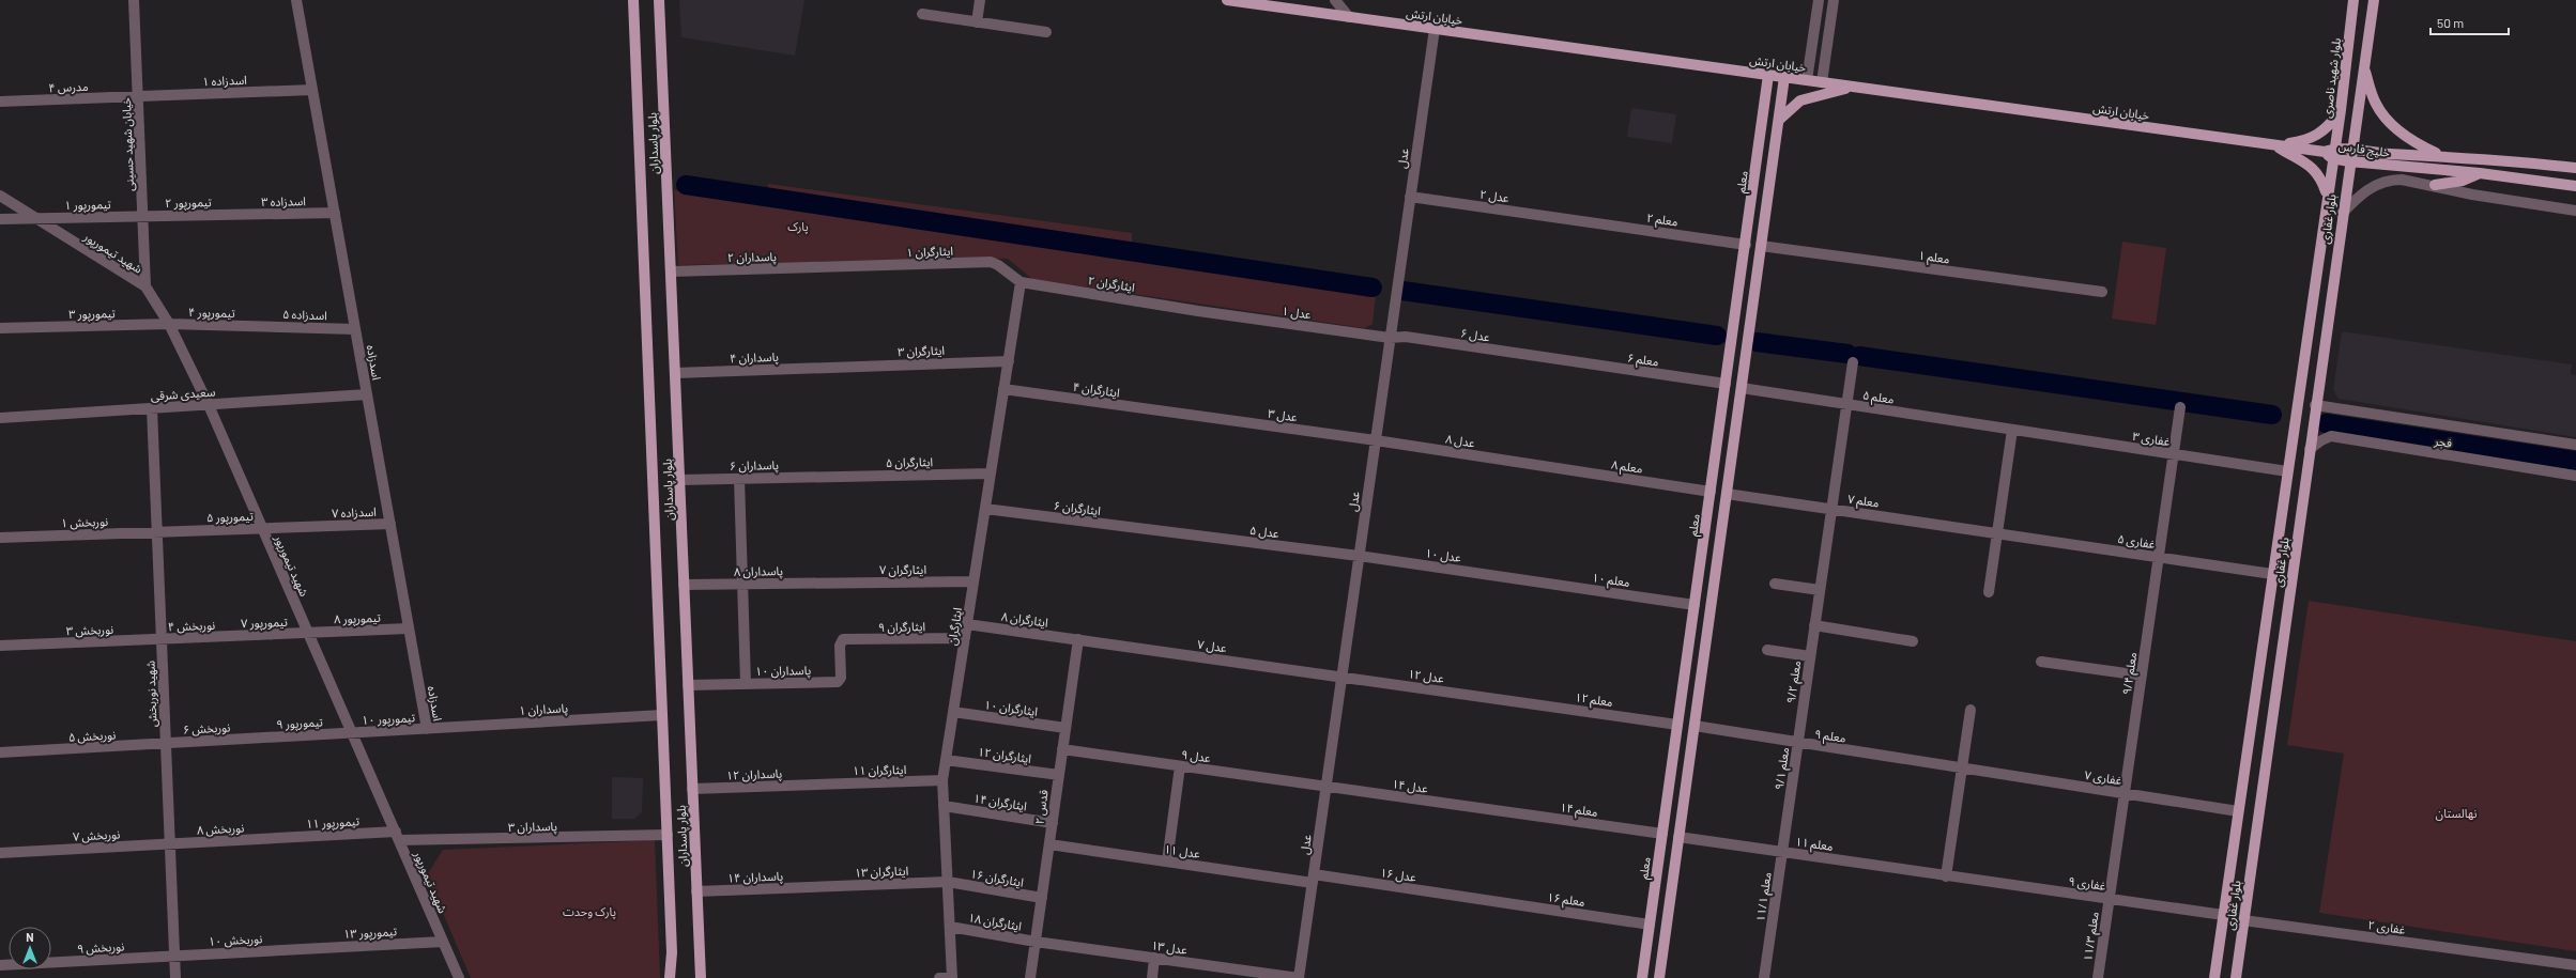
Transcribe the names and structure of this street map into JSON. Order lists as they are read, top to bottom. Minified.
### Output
{"streets":{"main road":["خیابان ارتش","بلوار شهید ناصری","بلوار پاسداران","خلیج فارس","معلم","بلوار غفاری"],"street":["اسدزاده ۱","مدرس ۴","خیابان شهید حسینی","عدل","عدل ۲","اسدزاده ۳","تیمورپور ۲","تیمورپور ۱","معلم ۲","ایثارگران ۱","شهید تیمورپور","پاسداران ۲","معلم ۱","ایثارگران ۲","تیمورپور ۴","عدل ۱","تیمورپور ۳","اسدزاده ۵","عدل ۶","ایثارگران ۳","پاسداران ۴","معلم ۶","اسدزاده","ایثارگران ۴","سعیدی شرقی","معلم ۵","عدل ۳","غفاری ۳","عدل ۸","فجر","ایثارگران ۵","پاسداران ۶","معلم ۸","معلم ۷","ایثارگران ۶","اسدزاده ۷","تیمورپور ۵","نوربخش ۱","عدل ۵","غفاری ۵","عدل ۱۰","ایثارگران ۷","پاسداران ۸","معلم ۱۰","تیمورپور ۸","ایثارگران ۸","تیمورپور ۷","نوربخش ۴","ایثارگران ۹","ایثارگران","نوربخش ۳","عدل ۷","پاسداران ۱۰","معلم ۹/۴","عدل ۱۲","معلم ۹/۲","شهید نوربخش","معلم ۱۲","ایثارگران ۱۰","پاسداران ۱","تیمورپور ۱۰","تیمورپور ۹","نوربخش ۶","نوربخش ۵","معلم ۹","ایثارگران ۱۲","عدل ۹","معلم ۹/۱","ایثارگران ۱۱","پاسداران ۱۲","غفاری ۷","عدل ۱۴","ایثارگران ۱۴","قدس ۲","معلم ۱۴","تیمورپور ۱۱","پاسداران ۳","نوربخش ۸","نوربخش ۷","معلم ۱۱","عدل ۱۱","ایثارگران ۱۳","عدل ۱۶","پاسداران ۱۴","ایثارگران ۱۶","غفاری ۹","معلم ۱۱/۱","معلم ۱۶‌","ایثارگران ۱۸","غفاری ۲","تیمورپور ۱۳","معلم ۱۱/۳","نوربخش ۱۰","نوربخش ۹","عدل ۱۳"]},"crossings":[["خیابان ارتش","بلوار شهید ناصری"],["خیابان ارتش","خلیج فارس"],["خیابان ارتش","عدل"],["خیابان ارتش","معلم"],["خیابان ارتش","بلوار غفاری"],["بلوار شهید ناصری","خلیج فارس"],["بلوار شهید ناصری","بلوار غفاری"],["اسدزاده ۱","مدرس ۴"],["اسدزاده ۱","خیابان شهید حسینی"],["اسدزاده ۱","اسدزاده"],["مدرس ۴","خیابان شهید حسینی"],["بلوار پاسداران","پاسداران ۲"],["بلوار پاسداران","پاسداران ۴"],["بلوار پاسداران","پاسداران ۶"],["بلوار پاسداران","پاسداران ۸"],["بلوار پاسداران","پاسداران ۱۰"],["بلوار پاسداران","پاسداران ۱"],["بلوار پاسداران","پاسداران ۱۲"],["بلوار پاسداران","پاسداران ۳"],["بلوار پاسداران","پاسداران ۱۴"],["خیابان شهید حسینی","تیمورپور ۲"],["خیابان شهید حسینی","تیمورپور ۱"],["خیابان شهید حسینی","شهید تیمورپور"],["خلیج فارس","بلوار غفاری"],["عدل","عدل ۲"],["عدل","عدل ۱"],["عدل","عدل ۶"],["عدل","عدل ۳"],["عدل","عدل ۸"],["عدل","عدل ۵"],["عدل","عدل ۱۰"],["عدل","عدل ۷"],["عدل","عدل ۱۲"],["عدل","عدل ۹"],["عدل","عدل ۱۴"],["عدل","عدل ۱۱"],["عدل","عدل ۱۶"],["عدل","عدل ۱۳"],["معلم","معلم ۲"],["معلم","معلم ۶"],["معلم","معلم ۸"],["معلم","معلم ۱۰"],["معلم","معلم ۱۲"],["معلم","معلم ۱۴"],["معلم","معلم ۱۶‌"],["عدل ۲","معلم ۲"],["اسدزاده ۳","تیمورپور ۲"],["اسدزاده ۳","اسدزاده"],["تیمورپور ۲","تیمورپور ۱"],["تیمورپور ۱","شهید تیمورپور"],["بلوار غفاری","غفاری ۳"],["بلوار غفاری","فجر"],["بلوار غفاری","غفاری ۵"],["بلوار غفاری","غفاری ۷"],["بلوار غفاری","غفاری ۹"],["بلوار غفاری","غفاری ۲"],["ایثارگران ۱","پاسداران ۲"],["ایثارگران ۱","ایثارگران ۲"],["ایثارگران ۱","ایثارگران"],["شهید تیمورپور","تیمورپور ۴"],["شهید تیمورپور","تیمورپور ۳"],["شهید تیمورپور","سعیدی شرقی"],["شهید تیمورپور","اسدزاده ۷"],["شهید تیمورپور","تیمورپور ۵"],["شهید تیمورپور","تیمورپور ۸"],["شهید تیمورپور","تیمورپور ۷"],["شهید تیمورپور","تیمورپور ۱۰"],["شهید تیمورپور","تیمورپور ۹"],["شهید تیمورپور","تیمورپور ۱۱"],["شهید تیمورپور","پاسداران ۳"],["شهید تیمورپور","تیمورپور ۱۳"],["ایثارگران ۲","عدل ۱"],["ایثارگران ۲","ایثارگران"],["تیمورپور ۴","تیمورپور ۳"],["تیمورپور ۴","اسدزاده ۵"],["عدل ۱","عدل ۶"],["اسدزاده ۵","اسدزاده"],["عدل ۶","معلم ۶"],["ایثارگران ۳","پاسداران ۴"],["ایثارگران ۳","ایثارگران"],["اسدزاده","سعیدی شرقی"],["اسدزاده","اسدزاده ۷"],["اسدزاده","تیمورپور ۸"],["اسدزاده","پاسداران ۱"],["اسدزاده","تیمورپور ۱۰"],["ایثارگران ۴","عدل ۳"],["ایثارگران ۴","ایثارگران"],["سعیدی شرقی","شهید نوربخش"],["معلم ۵","غفاری ۳"],["معلم ۵","معلم ۹/۲"],["عدل ۳","عدل ۸"],["غفاری ۳","معلم ۹/۴"],["عدل ۸","معلم ۸"],["ایثارگران ۵","پاسداران ۶"],["ایثارگران ۵","ایثارگران"],["معلم ۷","غفاری ۵"],["معلم ۷","معلم ۹/۲"],["ایثارگران ۶","عدل ۵"],["ایثارگران ۶","ایثارگران"],["اسدزاده ۷","تیمورپور ۵"],["تیمورپور ۵","نوربخش ۱"],["تیمورپور ۵","شهید نوربخش"],["نوربخش ۱","شهید نوربخش"],["عدل ۵","عدل ۱۰"],["غفاری ۵","معلم ۹/۴"],["عدل ۱۰","معلم ۱۰"],["ایثارگران ۷","پاسداران ۸"],["ایثارگران ۷","ایثارگران"],["تیمورپور ۸","تیمورپور ۷"],["ایثارگران ۸","ایثارگران"],["ایثارگران ۸","عدل ۷"],["ایثارگران ۸","قدس ۲"],["تیمورپور ۷","نوربخش ۴"],["نوربخش ۴","نوربخش ۳"],["نوربخش ۴","شهید نوربخش"],["ایثارگران ۹","ایثارگران"],["ایثارگران ۹","پاسداران ۱۰"],["ایثارگران","ایثارگران ۱۰"],["ایثارگران","ایثارگران ۱۲"],["ایثارگران","ایثارگران ۱۱"],["ایثارگران","ایثارگران ۱۴"],["ایثارگران","ایثارگران ۱۳"],["ایثارگران","ایثارگران ۱۶"],["ایثارگران","ایثارگران ۱۸"],["نوربخش ۳","شهید نوربخش"],["عدل ۷","عدل ۱۲"],["عدل ۷","قدس ۲"],["معلم ۹/۴","غفاری ۷"],["معلم ۹/۴","معلم ۱۱/۳"],["عدل ۱۲","معلم ۱۲"],["معلم ۹/۲","معلم ۹"],["معلم ۹/۲","معلم ۹/۱"],["شهید نوربخش","نوربخش ۶"],["شهید نوربخش","نوربخش ۵"],["شهید نوربخش","نوربخش ۸"],["شهید نوربخش","نوربخش ۷"],["شهید نوربخش","نوربخش ۱۰"],["شهید نوربخش","نوربخش ۹"],["ایثارگران ۱۰","قدس ۲"],["پاسداران ۱","تیمورپور ۱۰"],["تیمورپور ۱۰","تیمورپور ۹"],["تیمورپور ۹","نوربخش ۶"],["نوربخش ۶","نوربخش ۵"],["معلم ۹","معلم ۹/۱"],["معلم ۹","غفاری ۷"],["ایثارگران ۱۲","قدس ۲"],["عدل ۹","عدل ۱۴"],["عدل ۹","قدس ۲"],["معلم ۹/۱","معلم ۱۱"],["معلم ۹/۱","معلم ۱۱/۱"],["ایثارگران ۱۱","پاسداران ۱۲"],["عدل ۱۴","معلم ۱۴"],["ایثارگران ۱۴","قدس ۲"],["قدس ۲","عدل ۱۱"],["قدس ۲","ایثارگران ۱۶"],["قدس ۲","ایثارگران ۱۸"],["قدس ۲","عدل ۱۳"],["تیمورپور ۱۱","پاسداران ۳"],["تیمورپور ۱۱","نوربخش ۸"],["نوربخش ۸","نوربخش ۷"],["معلم ۱۱","غفاری ۹"],["معلم ۱۱","معلم ۱۱/۱"],["عدل ۱۱","عدل ۱۶"],["ایثارگران ۱۳","پاسداران ۱۴"],["ایثارگران ۱۳","ایثارگران ۱۶"],["عدل ۱۶","معلم ۱۶‌"],["غفاری ۹","معلم ۱۱/۳"],["ایثارگران ۱۸","عدل ۱۳"],["تیمورپور ۱۳","نوربخش ۱۰"],["نوربخش ۱۰","نوربخش ۹"]],"parks":["پارک","نهالستان","پارک وحدت"],"scale_bar":"50 m","north":"top"}
